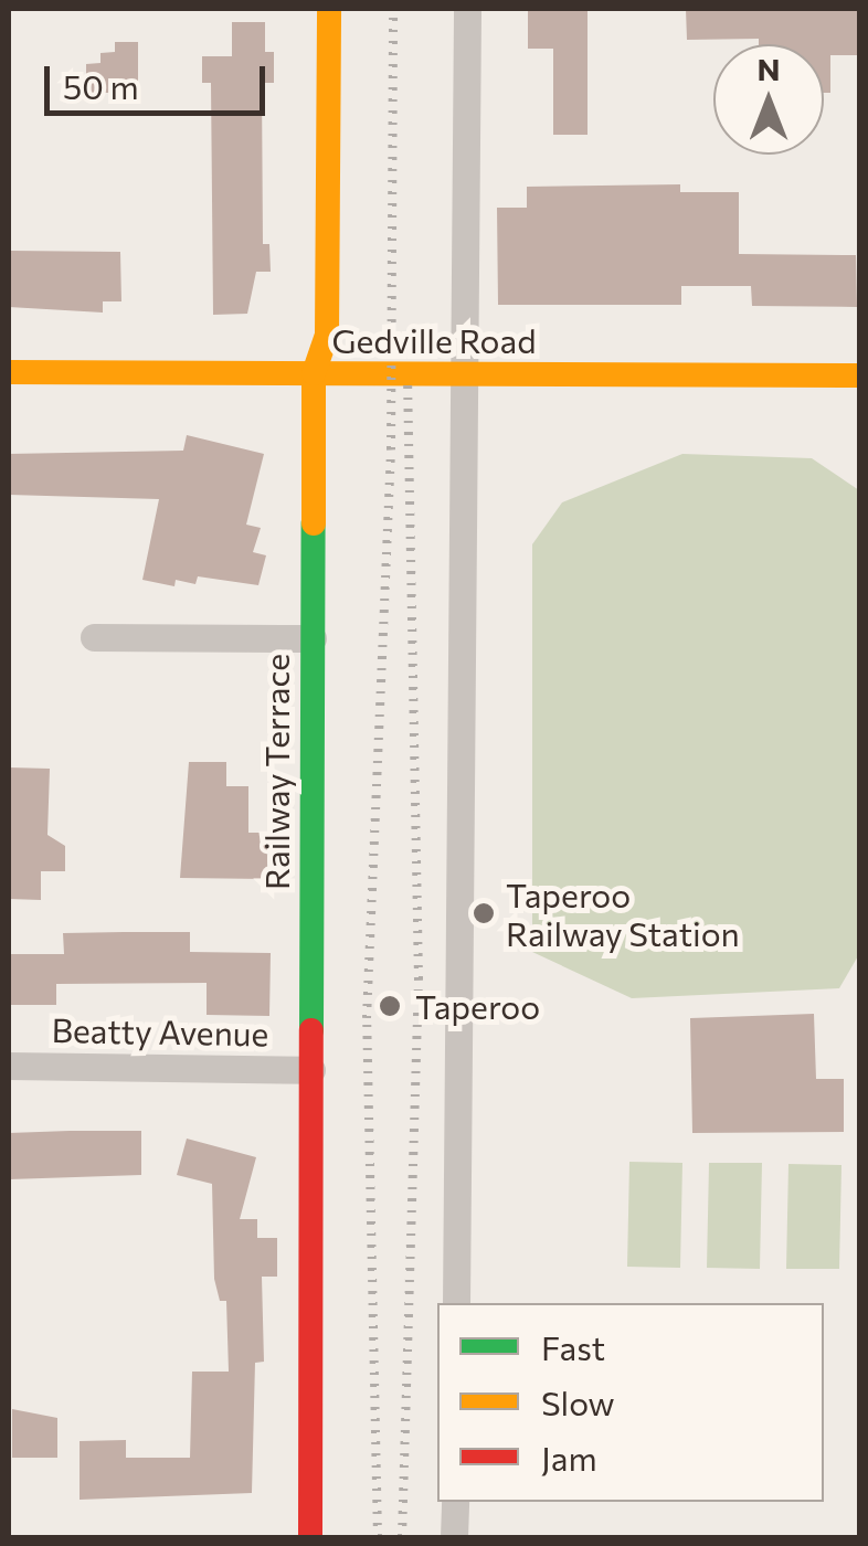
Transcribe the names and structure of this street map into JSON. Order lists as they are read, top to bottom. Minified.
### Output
{"streets":{"street":["Gedville Road","Railway Terrace","Beatty Avenue"]},"crossings":[["Gedville Road","Railway Terrace"],["Railway Terrace","Beatty Avenue"]],"places":["Taperoo Railway Station","Taperoo"],"legend":["Fast","Slow","Jam"],"scale_bar":"50 m","north":"top"}
